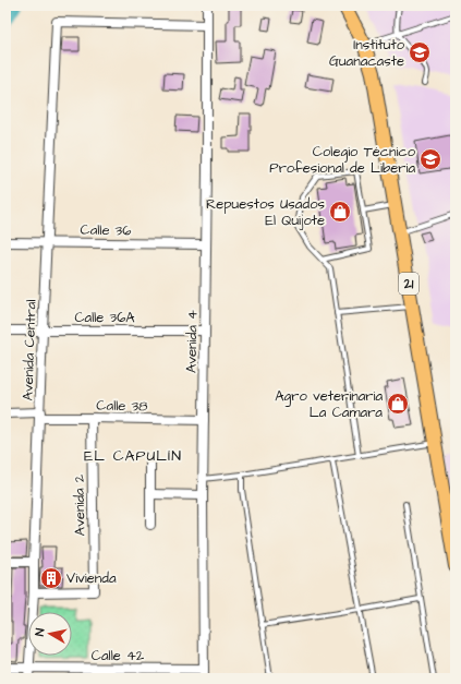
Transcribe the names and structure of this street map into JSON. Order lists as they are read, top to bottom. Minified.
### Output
{"streets":{"main road":["21"],"street":["Calle 36","Calle 36A","Avenida 4","Avenida Central","Calle 38","Avenida 2","Calle 42"]},"crossings":[["Calle 36","Avenida 4"],["Calle 36","Avenida Central"],["Calle 36A","Avenida 4"],["Calle 36A","Avenida Central"],["Avenida 4","Avenida Central"],["Avenida 4","Calle 38"],["Avenida 4","Calle 42"],["Avenida Central","Calle 38"],["Avenida Central","Avenida 2"],["Avenida Central","Calle 42"],["Calle 38","Avenida 2"]],"districts":["EL CAPULÍN"],"places":{"school or university":["Instituto Guanacaste","Colegio Técnico Profesional de Liberia"],"shop":["Repuestos Usados El Quijote","Agro veterinaria La Camara"],"building":["Vivienda"]},"north":"left"}
